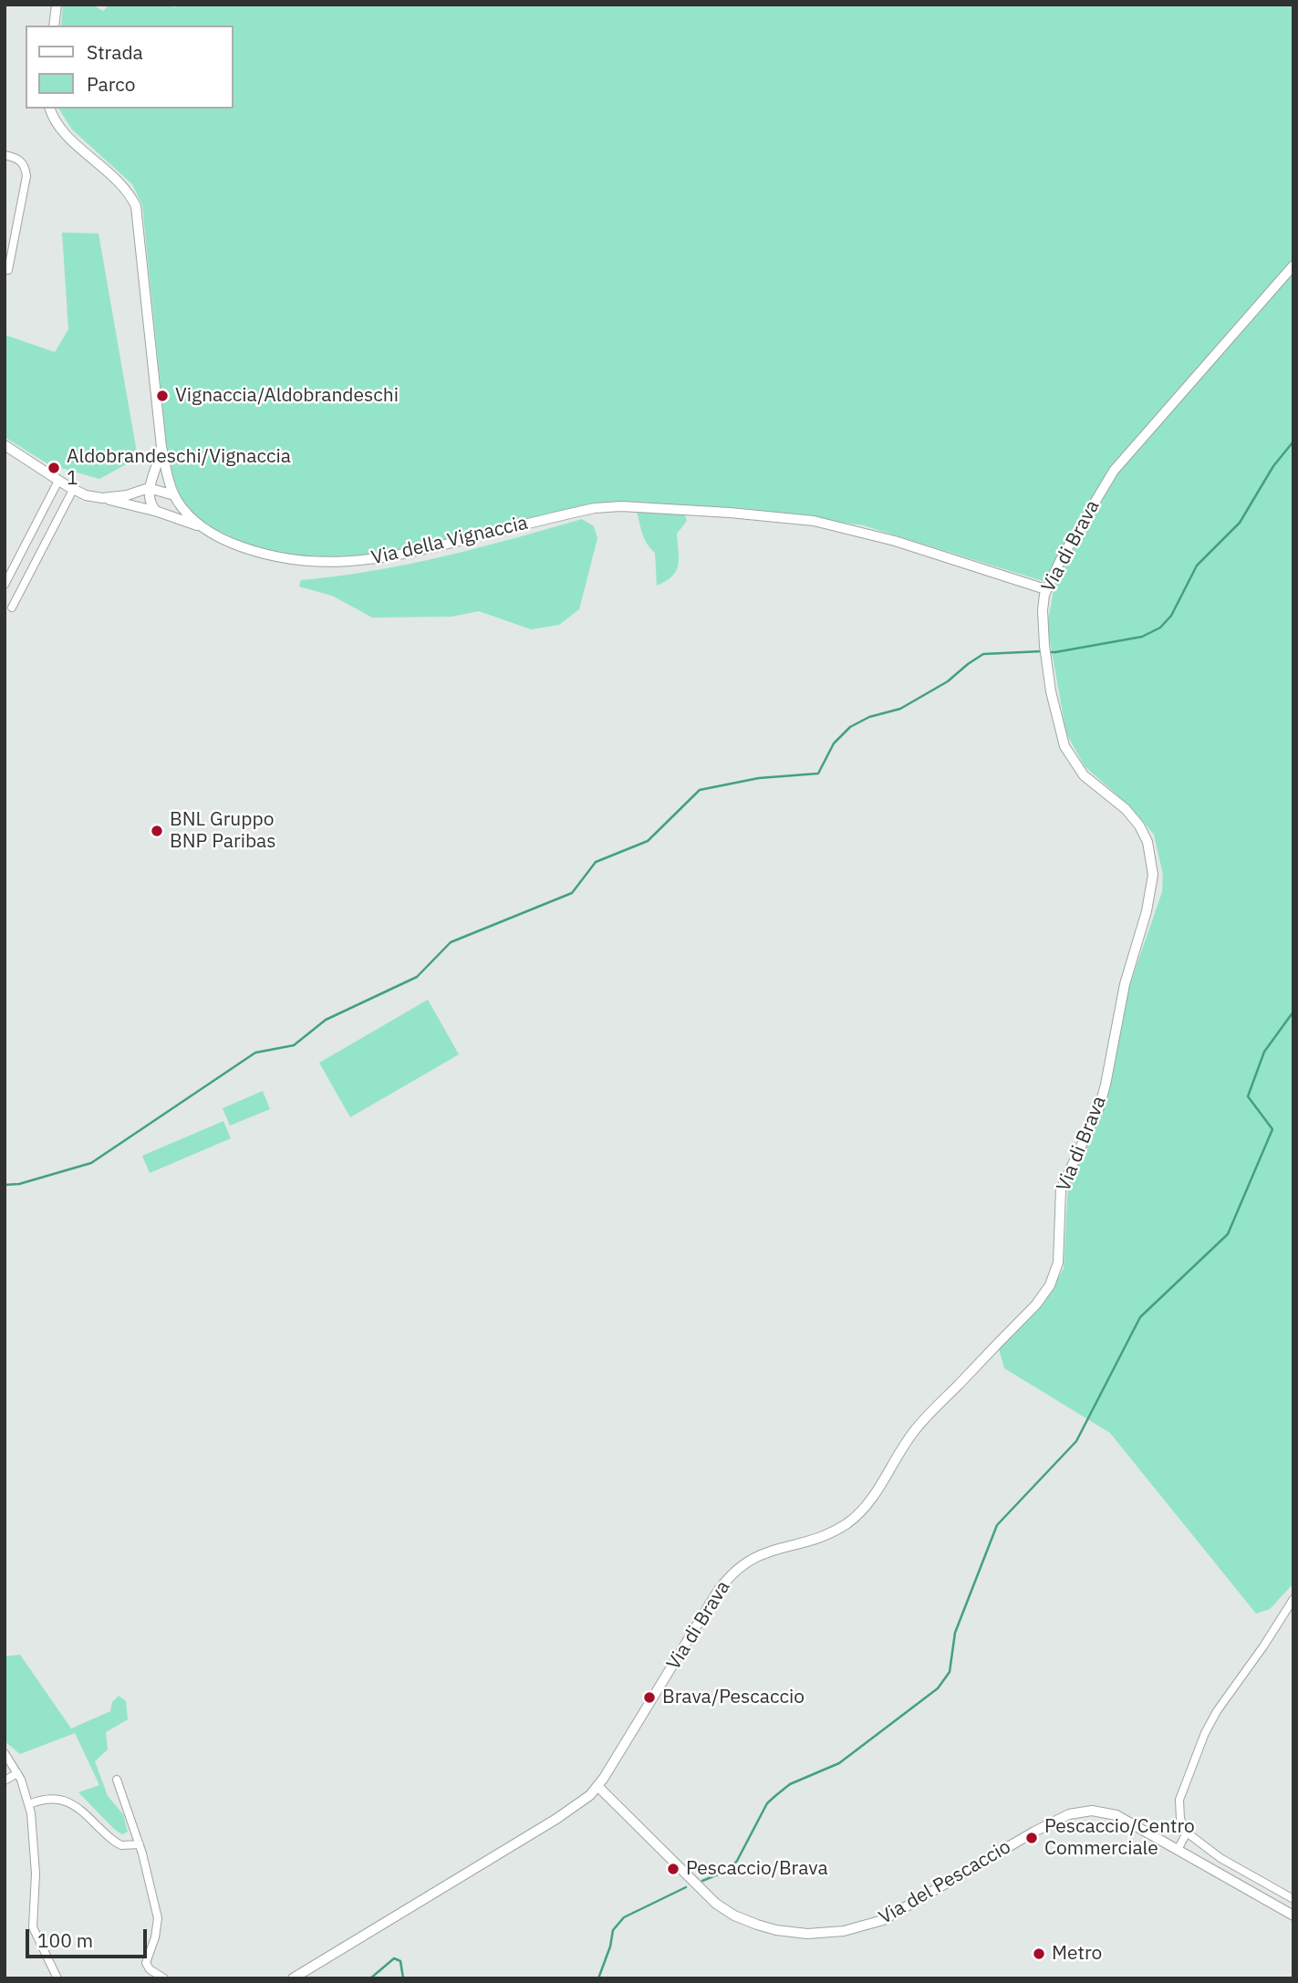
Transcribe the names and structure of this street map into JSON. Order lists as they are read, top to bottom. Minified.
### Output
{"streets":{"street":["Via della Vignaccia","Via di Brava","Via del Pescaccio"]},"crossings":[["Via della Vignaccia","Via di Brava"],["Via di Brava","Via del Pescaccio"]],"places":["Vignaccia/Aldobrandeschi","Aldobrandeschi/Vignaccia 1","BNL Gruppo BNP Paribas","Brava/Pescaccio","Pescaccio/Centro Commerciale","Pescaccio/Brava","Metro"],"legend":["Strada","Parco"],"scale_bar":"100 m"}
